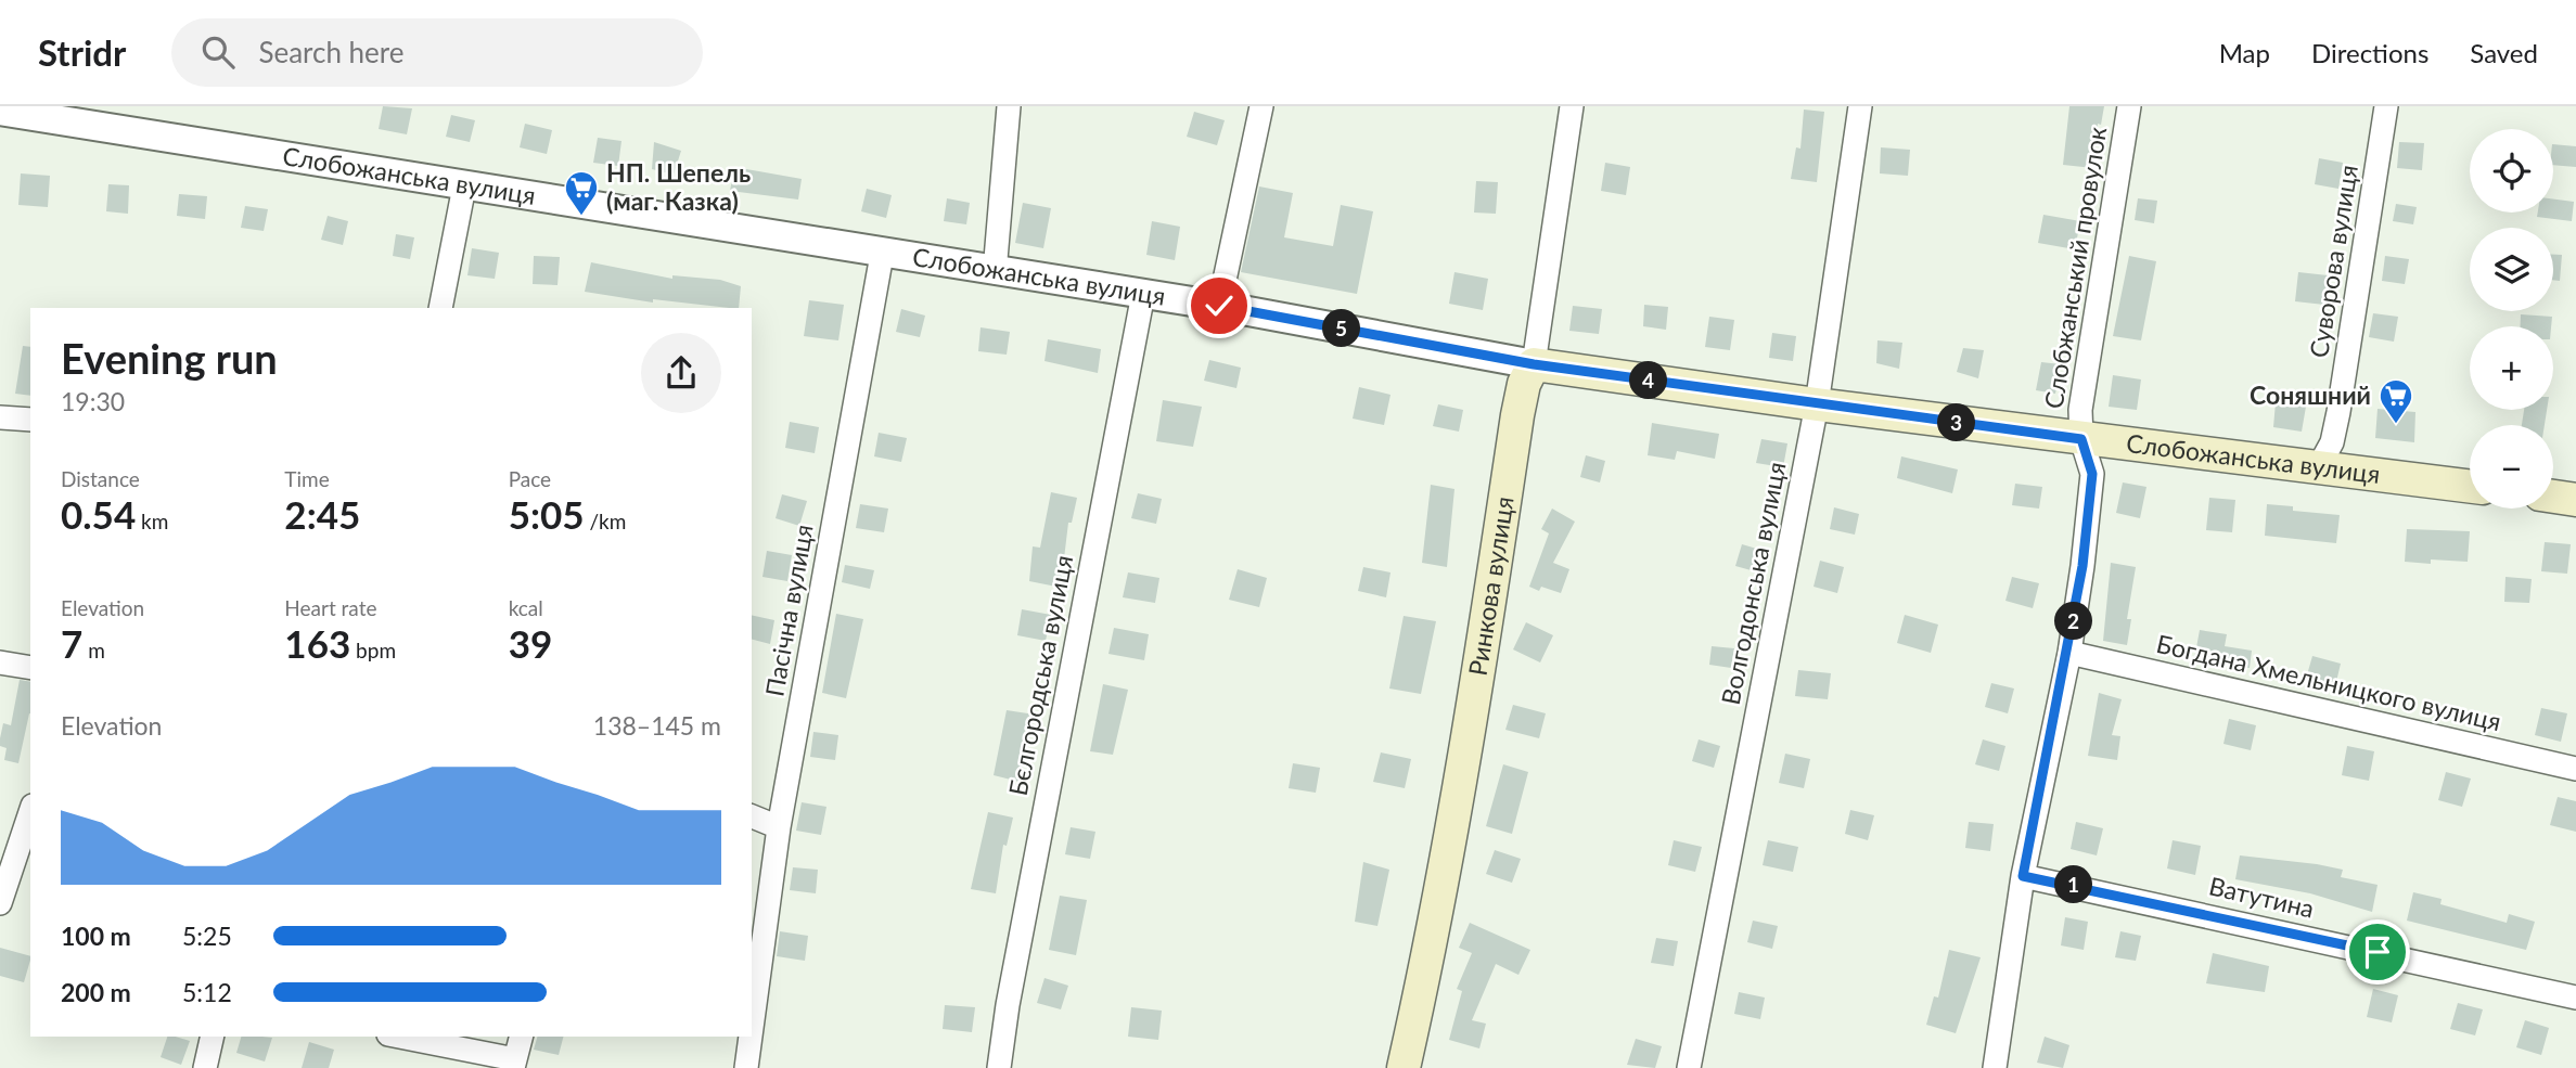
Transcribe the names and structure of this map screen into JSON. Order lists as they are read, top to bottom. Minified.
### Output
{"streets":{"main road":["Слобожанська вулиця","Ринкова вулиця"],"street":["Суворова вулиця","Слобжанський провулок","Волгодонська вулиця","Пасічна вулиця","Бєлгородська вулиця","Богдана Хмельницкого вулиця","Ватутина"]},"crossings":[["Слобожанська вулиця","Суворова вулиця"],["Слобожанська вулиця","Слобжанський провулок"],["Слобожанська вулиця","Волгодонська вулиця"],["Слобожанська вулиця","Ринкова вулиця"],["Слобожанська вулиця","Пасічна вулиця"],["Слобожанська вулиця","Бєлгородська вулиця"],["Слобжанський провулок","Богдана Хмельницкого вулиця"],["Слобжанський провулок","Ватутина"]],"places":{"supermarket":["НП. Шепель (маг. Казка)","Соняшний"]},"page":{"header":"Stridr","search":"Search here","nav":["Map","Directions","Saved"],"map_buttons":["+","−"],"heading":["Evening run","19:30"],"pins":["5","4","3","2","1"],"stats":[["Distance","0.54 km"],["Time","2:45"],["Pace","5:05 /km"],["Elevation","7 m"],["Heart rate","163 bpm"],["kcal","39"]],"chart":["Elevation","138–145 m"],"list":[{"name":"100 m","note":"5:25"},{"name":"200 m","note":"5:12"}]}}
